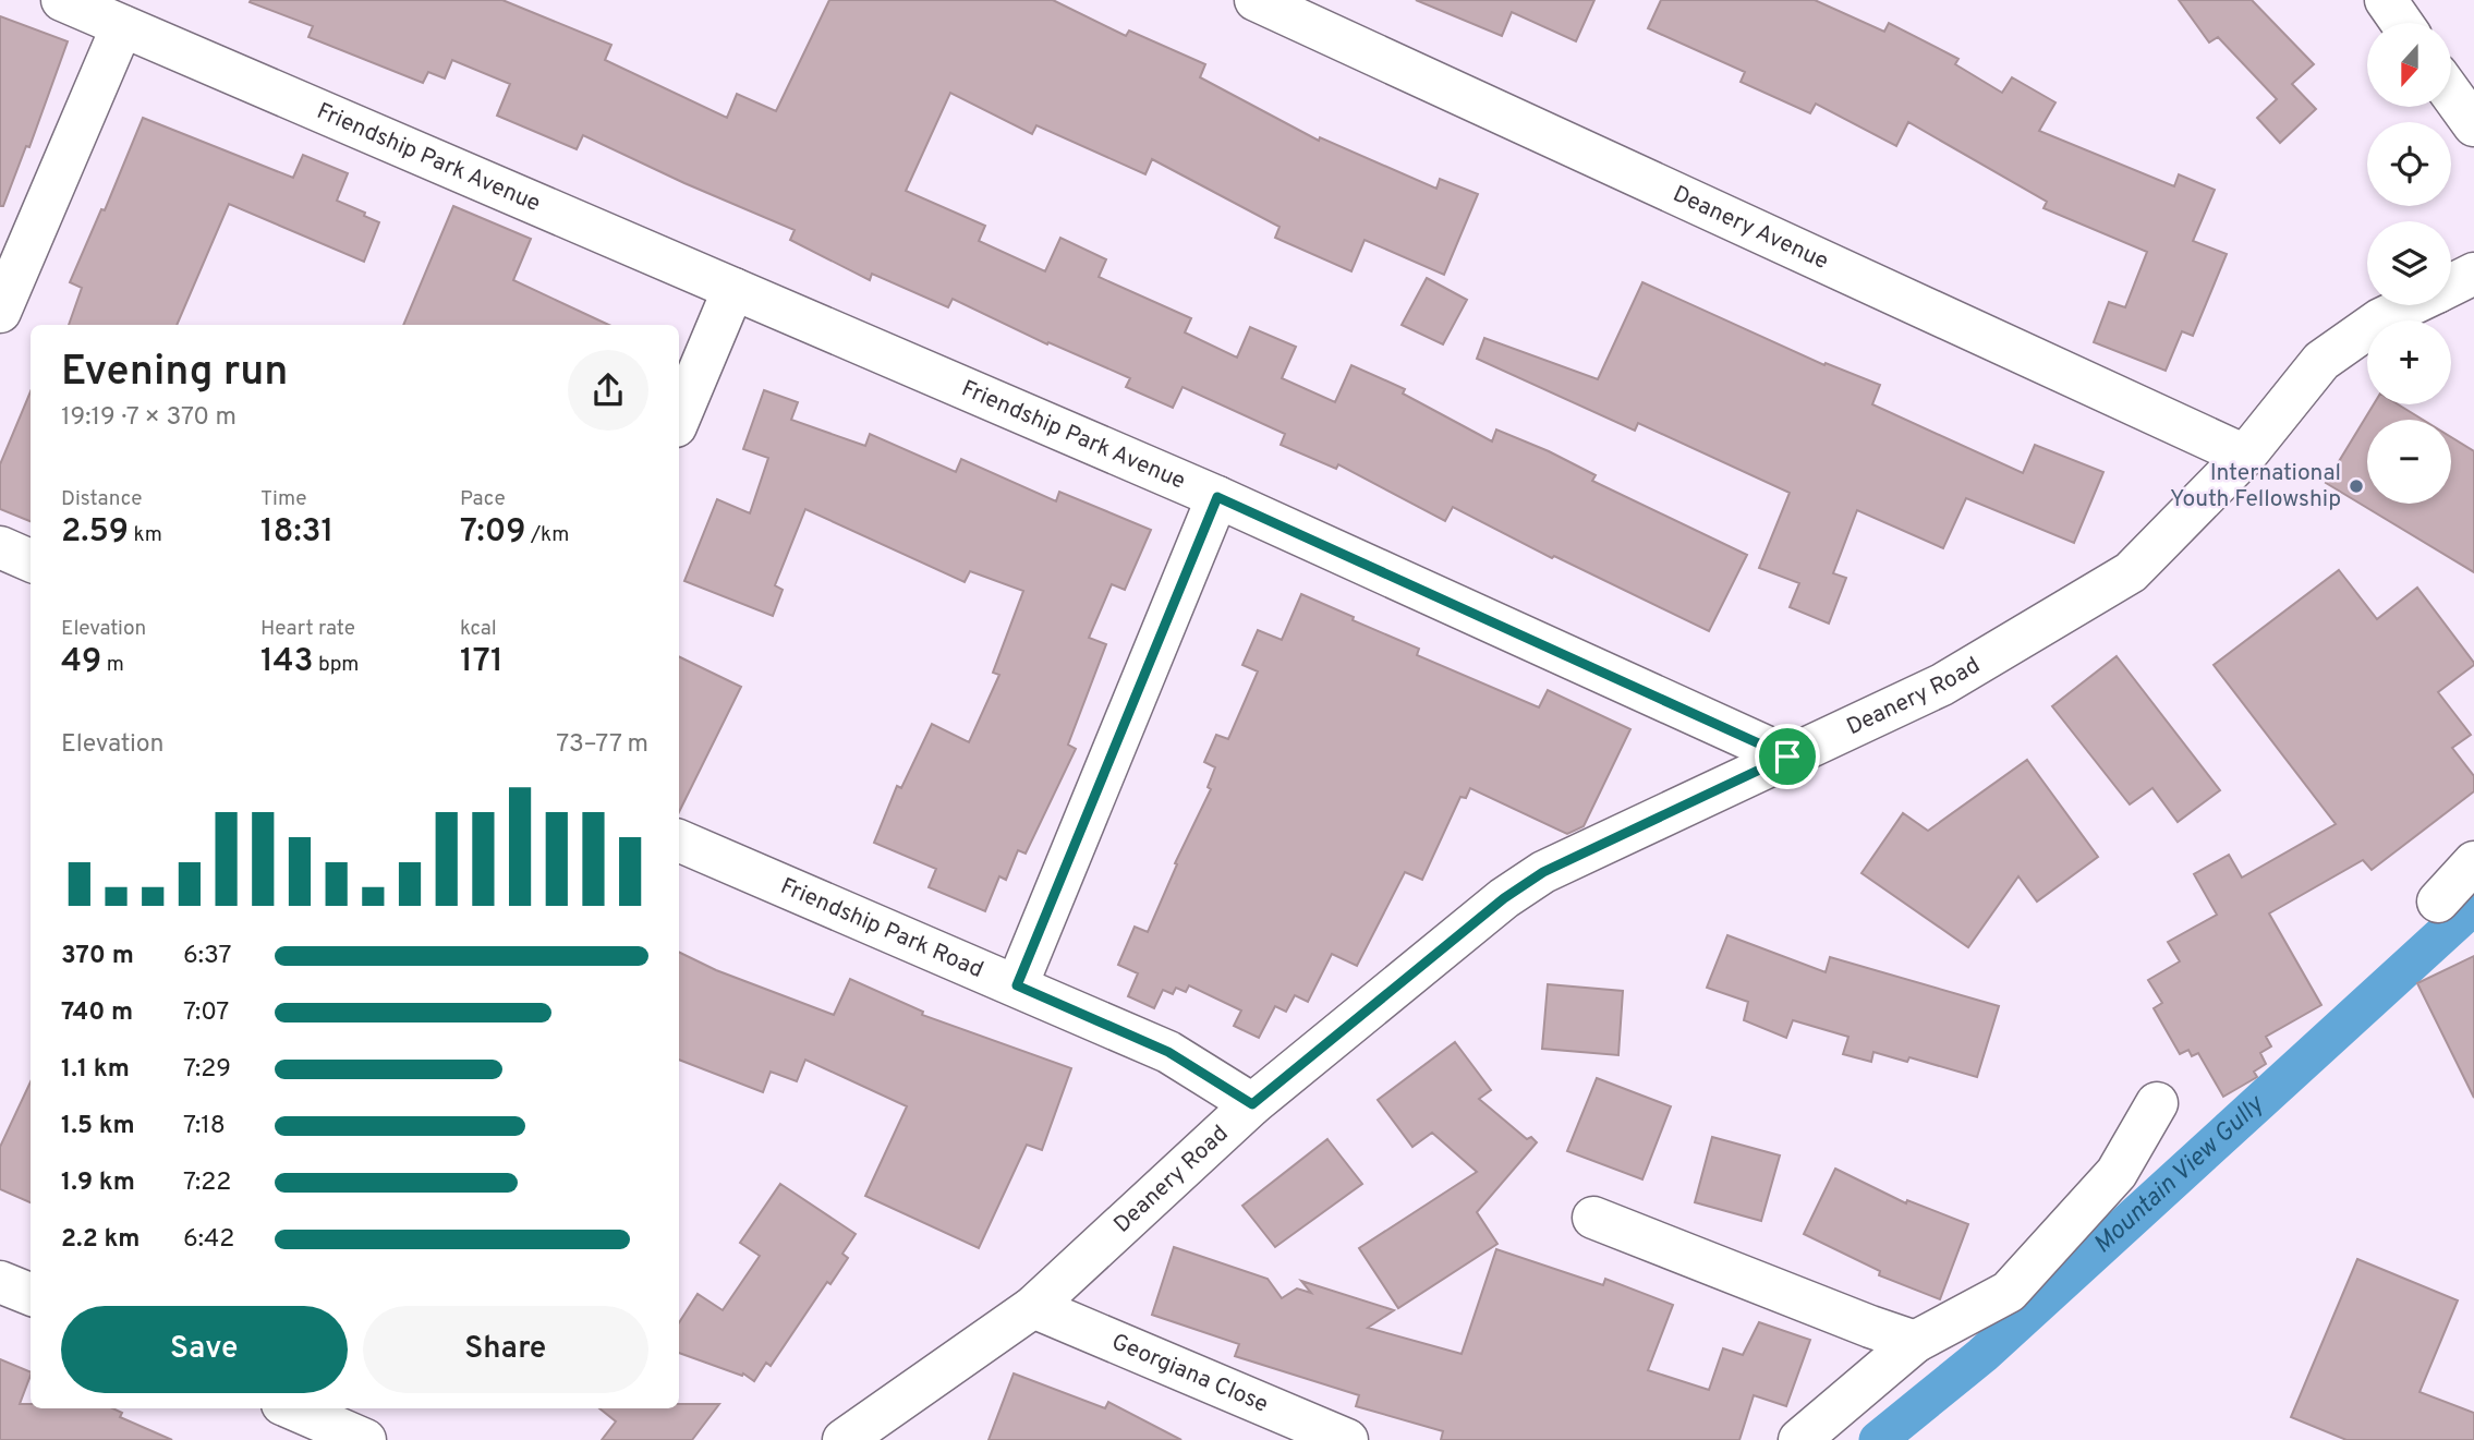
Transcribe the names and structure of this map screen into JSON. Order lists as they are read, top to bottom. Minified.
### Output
{"streets":{"street":["Friendship Park Avenue","Deanery Avenue","Deanery Road","Friendship Park Road","Georgiana Close"]},"crossings":[["Friendship Park Avenue","Deanery Road"],["Deanery Avenue","Deanery Road"],["Deanery Road","Friendship Park Road"],["Deanery Road","Georgiana Close"]],"water":["Mountain View Gully"],"places":["International Youth Fellowship"],"north":"bottom","page":{"map_buttons":["+","−"],"heading":["Evening run","19:19 · 7 × 370 m"],"stats":[["Distance","2.59 km"],["Time","18:31"],["Pace","7:09 /km"],["Elevation","49 m"],["Heart rate","143 bpm"],["kcal","171"]],"chart":["Elevation","73–77 m"],"list":[{"name":"370 m","note":"6:37"},{"name":"740 m","note":"7:07"},{"name":"1.1 km","note":"7:29"},{"name":"1.5 km","note":"7:18"},{"name":"1.9 km","note":"7:22"},{"name":"2.2 km","note":"6:42"}],"buttons":["Save","Share"]}}
